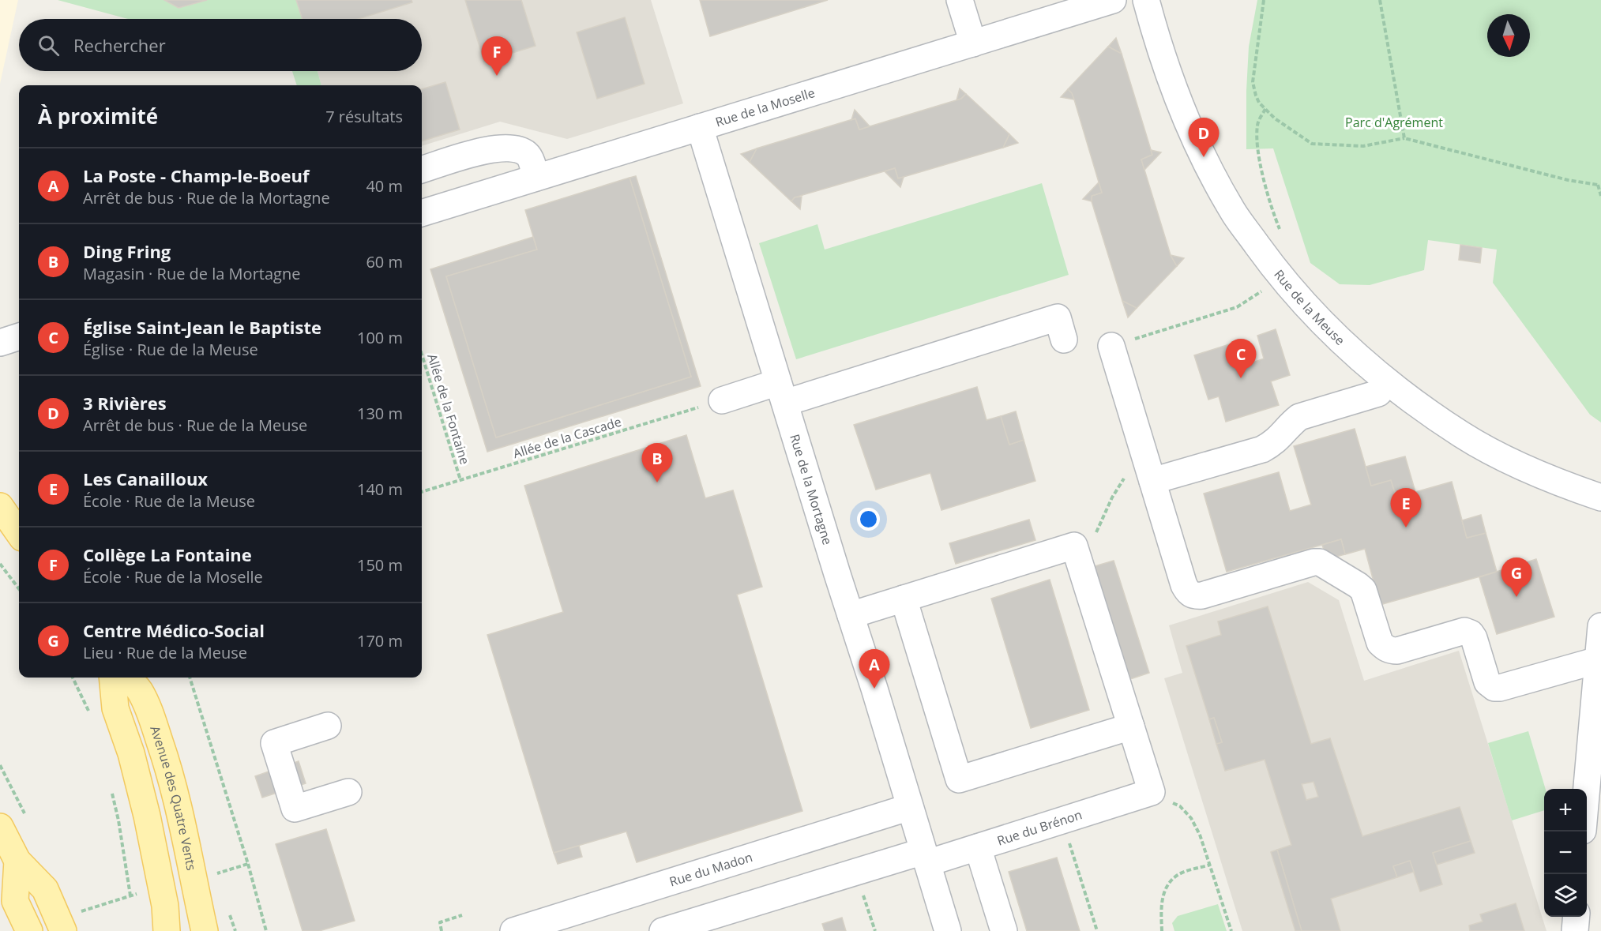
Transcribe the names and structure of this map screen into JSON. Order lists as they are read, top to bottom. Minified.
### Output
{"streets":{"main road":["Avenue des Quatre Vents"],"street":["Rue de la Moselle","Rue de la Meuse","Rue de la Mortagne","Rue du Brénon","Rue du Madon"],"path":["Allée de la Fontaine","Allée de la Cascade"]},"crossings":[["Rue de la Moselle","Rue de la Mortagne"],["Allée de la Fontaine","Allée de la Cascade"],["Rue de la Mortagne","Rue du Brénon"],["Rue de la Mortagne","Rue du Madon"]],"parks":["Parc d'Agrément"],"north":"bottom","page":{"search":"Rechercher","pins":["F","D","C","B","E","G","A"],"heading":["À proximité","7 résultats"],"list":[{"mark":"A","name":"La Poste - Champ-le-Boeuf","note":"Arrêt de bus · Rue de la Mortagne","value":"40 m"},{"mark":"B","name":"Ding Fring","note":"Magasin · Rue de la Mortagne","value":"60 m"},{"mark":"C","name":"Église Saint-Jean le Baptiste","note":"Église · Rue de la Meuse","value":"100 m"},{"mark":"D","name":"3 Rivières","note":"Arrêt de bus · Rue de la Meuse","value":"130 m"},{"mark":"E","name":"Les Canailloux","note":"École · Rue de la Meuse","value":"140 m"},{"mark":"F","name":"Collège La Fontaine","note":"École · Rue de la Moselle","value":"150 m"},{"mark":"G","name":"Centre Médico-Social","note":"Lieu · Rue de la Meuse","value":"170 m"}],"map_buttons":["+","−"]}}
